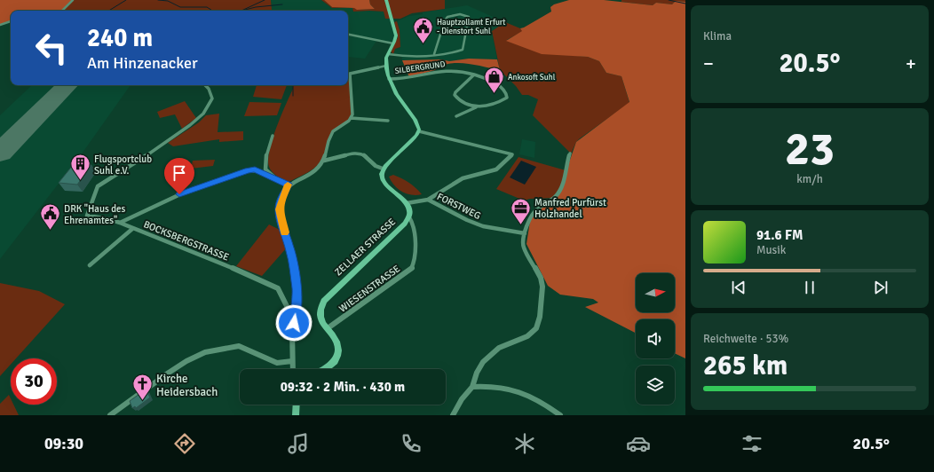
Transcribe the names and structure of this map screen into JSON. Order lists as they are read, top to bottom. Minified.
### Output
{"streets":{"street":["SILBERGRUND","FORSTWEG","BOCKSBERGSTRASSE","ZELLAER STRASSE","WIESENSTRASSE"]},"crossings":[["ZELLAER STRASSE","WIESENSTRASSE"]],"places":{"public building":["Hauptzollamt Erfurt - Dienstort Suhl","DRK \"Haus des Ehrenamtes\""],"shop":["Ankosoft Suhl"],"building":["Flugsportclub Suhl e.V."],"office":["Manfred Purfürst Holzhandel"],"church":["Kirche Heidersbach"]},"north":"right","page":{"tile":["Klima",["23","km/h"],["Reichweite · 53%","265 km"]],"turn":["240 m","Am Hinzenacker"],"heat":["−","20.5°","+"],"song":["91.6 FM","Musik"],"limit":"30","trip":"09:32 · 2 Min. · 430 m","tabs":["09:30","20.5°"]}}
